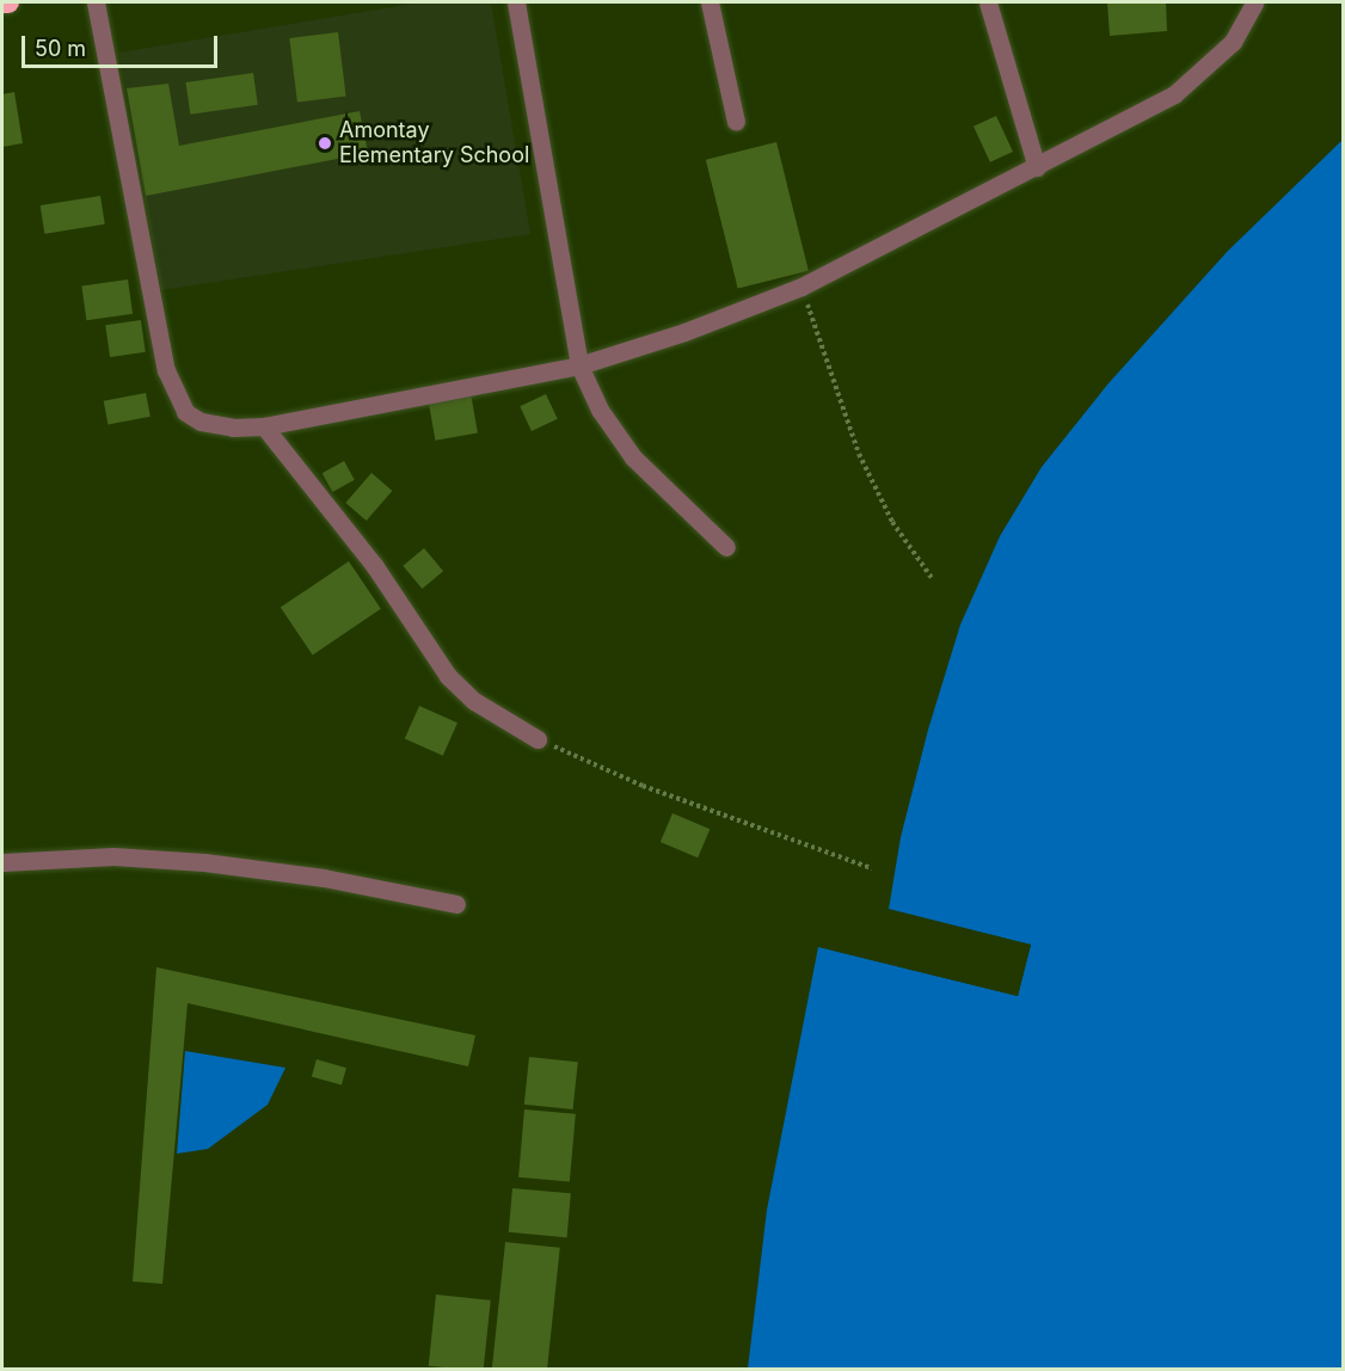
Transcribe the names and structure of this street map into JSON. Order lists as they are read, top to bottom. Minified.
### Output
{"places":["Amontay Elementary School"],"scale_bar":"50 m"}
